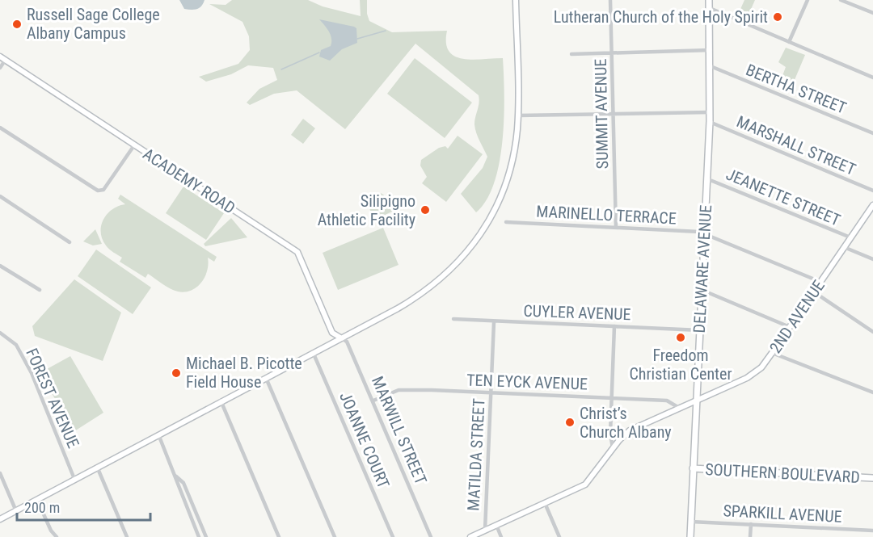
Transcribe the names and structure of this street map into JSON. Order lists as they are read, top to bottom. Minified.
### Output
{"streets":{"main road":["DELAWARE AVENUE","SOUTHERN BOULEVARD"],"street":["BERTHA STREET","SUMMIT AVENUE","MARSHALL STREET","ACADEMY ROAD","JEANETTE STREET","MARINELLO TERRACE","CUYLER AVENUE","2ND AVENUE","TEN EYCK AVENUE","FOREST AVENUE","MARWILL STREET","JOANNE COURT","MATILDA STREET","SPARKILL AVENUE"]},"crossings":[["BERTHA STREET","DELAWARE AVENUE"],["SUMMIT AVENUE","MARINELLO TERRACE"],["MARSHALL STREET","DELAWARE AVENUE"],["ACADEMY ROAD","MARWILL STREET"],["JEANETTE STREET","DELAWARE AVENUE"],["JEANETTE STREET","2ND AVENUE"],["MARINELLO TERRACE","DELAWARE AVENUE"],["MARINELLO TERRACE","2ND AVENUE"],["DELAWARE AVENUE","CUYLER AVENUE"],["DELAWARE AVENUE","2ND AVENUE"],["DELAWARE AVENUE","SOUTHERN BOULEVARD"],["DELAWARE AVENUE","SPARKILL AVENUE"],["CUYLER AVENUE","MATILDA STREET"],["2ND AVENUE","TEN EYCK AVENUE"],["2ND AVENUE","MATILDA STREET"],["TEN EYCK AVENUE","MARWILL STREET"],["TEN EYCK AVENUE","MATILDA STREET"]],"places":["Lutheran Church of the Holy Spirit","Russell Sage College Albany Campus","Silipigno Athletic Facility","Freedom Christian Center","Michael B. Picotte Field House","Christ’s Church Albany"],"scale_bar":"200 m"}
